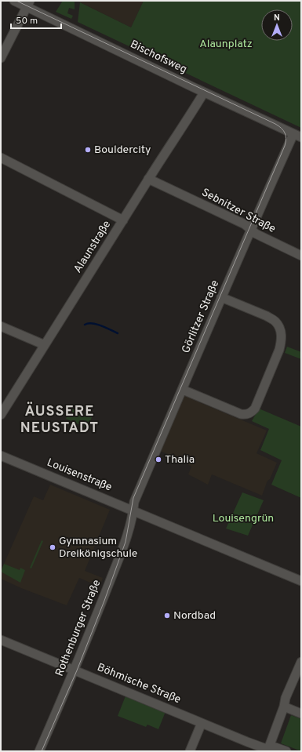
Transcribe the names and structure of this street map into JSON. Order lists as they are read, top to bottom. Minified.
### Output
{"streets":{"street":["Bischofsweg","Sebnitzer Straße","Alaunstraße","Görlitzer Straße","Louisenstraße","Rothenburger Straße","Böhmische Straße"]},"crossings":[["Bischofsweg","Alaunstraße"],["Bischofsweg","Görlitzer Straße"],["Sebnitzer Straße","Alaunstraße"],["Sebnitzer Straße","Görlitzer Straße"],["Görlitzer Straße","Louisenstraße"],["Görlitzer Straße","Rothenburger Straße"],["Louisenstraße","Rothenburger Straße"],["Rothenburger Straße","Böhmische Straße"]],"districts":["ÄUSSERE NEUSTADT"],"parks":["Alaunplatz","Louisengrün"],"places":["Bouldercity","Thalia","Gymnasium Dreikönigschule","Nordbad"],"scale_bar":"50 m","north":"top"}
